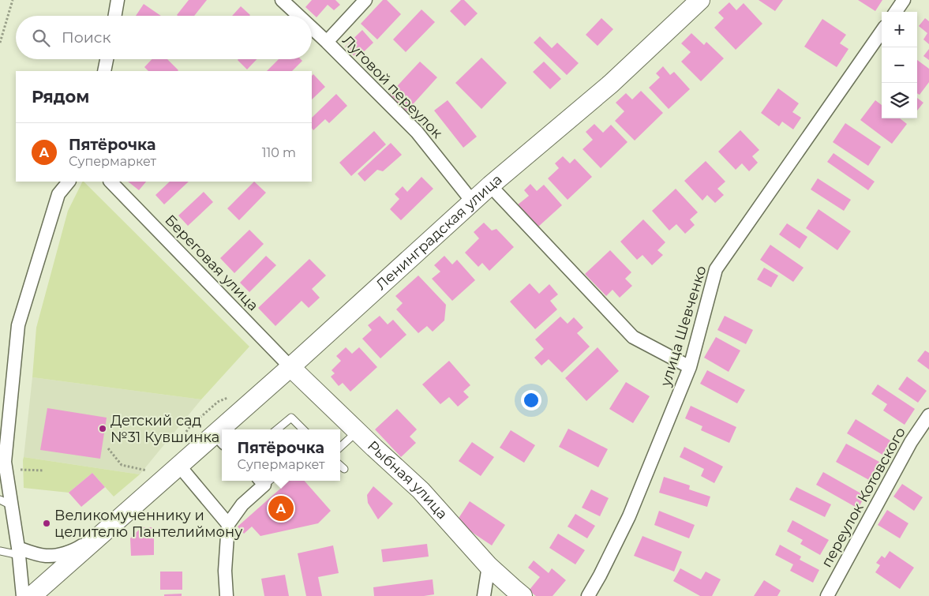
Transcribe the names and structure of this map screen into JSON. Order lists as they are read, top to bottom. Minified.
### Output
{"streets":{"street":["Луговой переулок","Ленинградская улица","Береговая улица","улица Шевченко","Рыбная улица","переулок Котовского"]},"crossings":[["Луговой переулок","Ленинградская улица"],["Ленинградская улица","Береговая улица"],["Ленинградская улица","Рыбная улица"],["Береговая улица","Рыбная улица"]],"places":["Детский сад №31 Кувшинка","Великомученнику и целителю Пантелиймону"],"page":{"map_buttons":["+","−"],"search":"Поиск","heading":"Рядом","list":[{"mark":"A","name":"Пятёрочка","note":"Супермаркет","value":"110 m"}],"popup":["Пятёрочка","Супермаркет"],"pins":"A"}}
